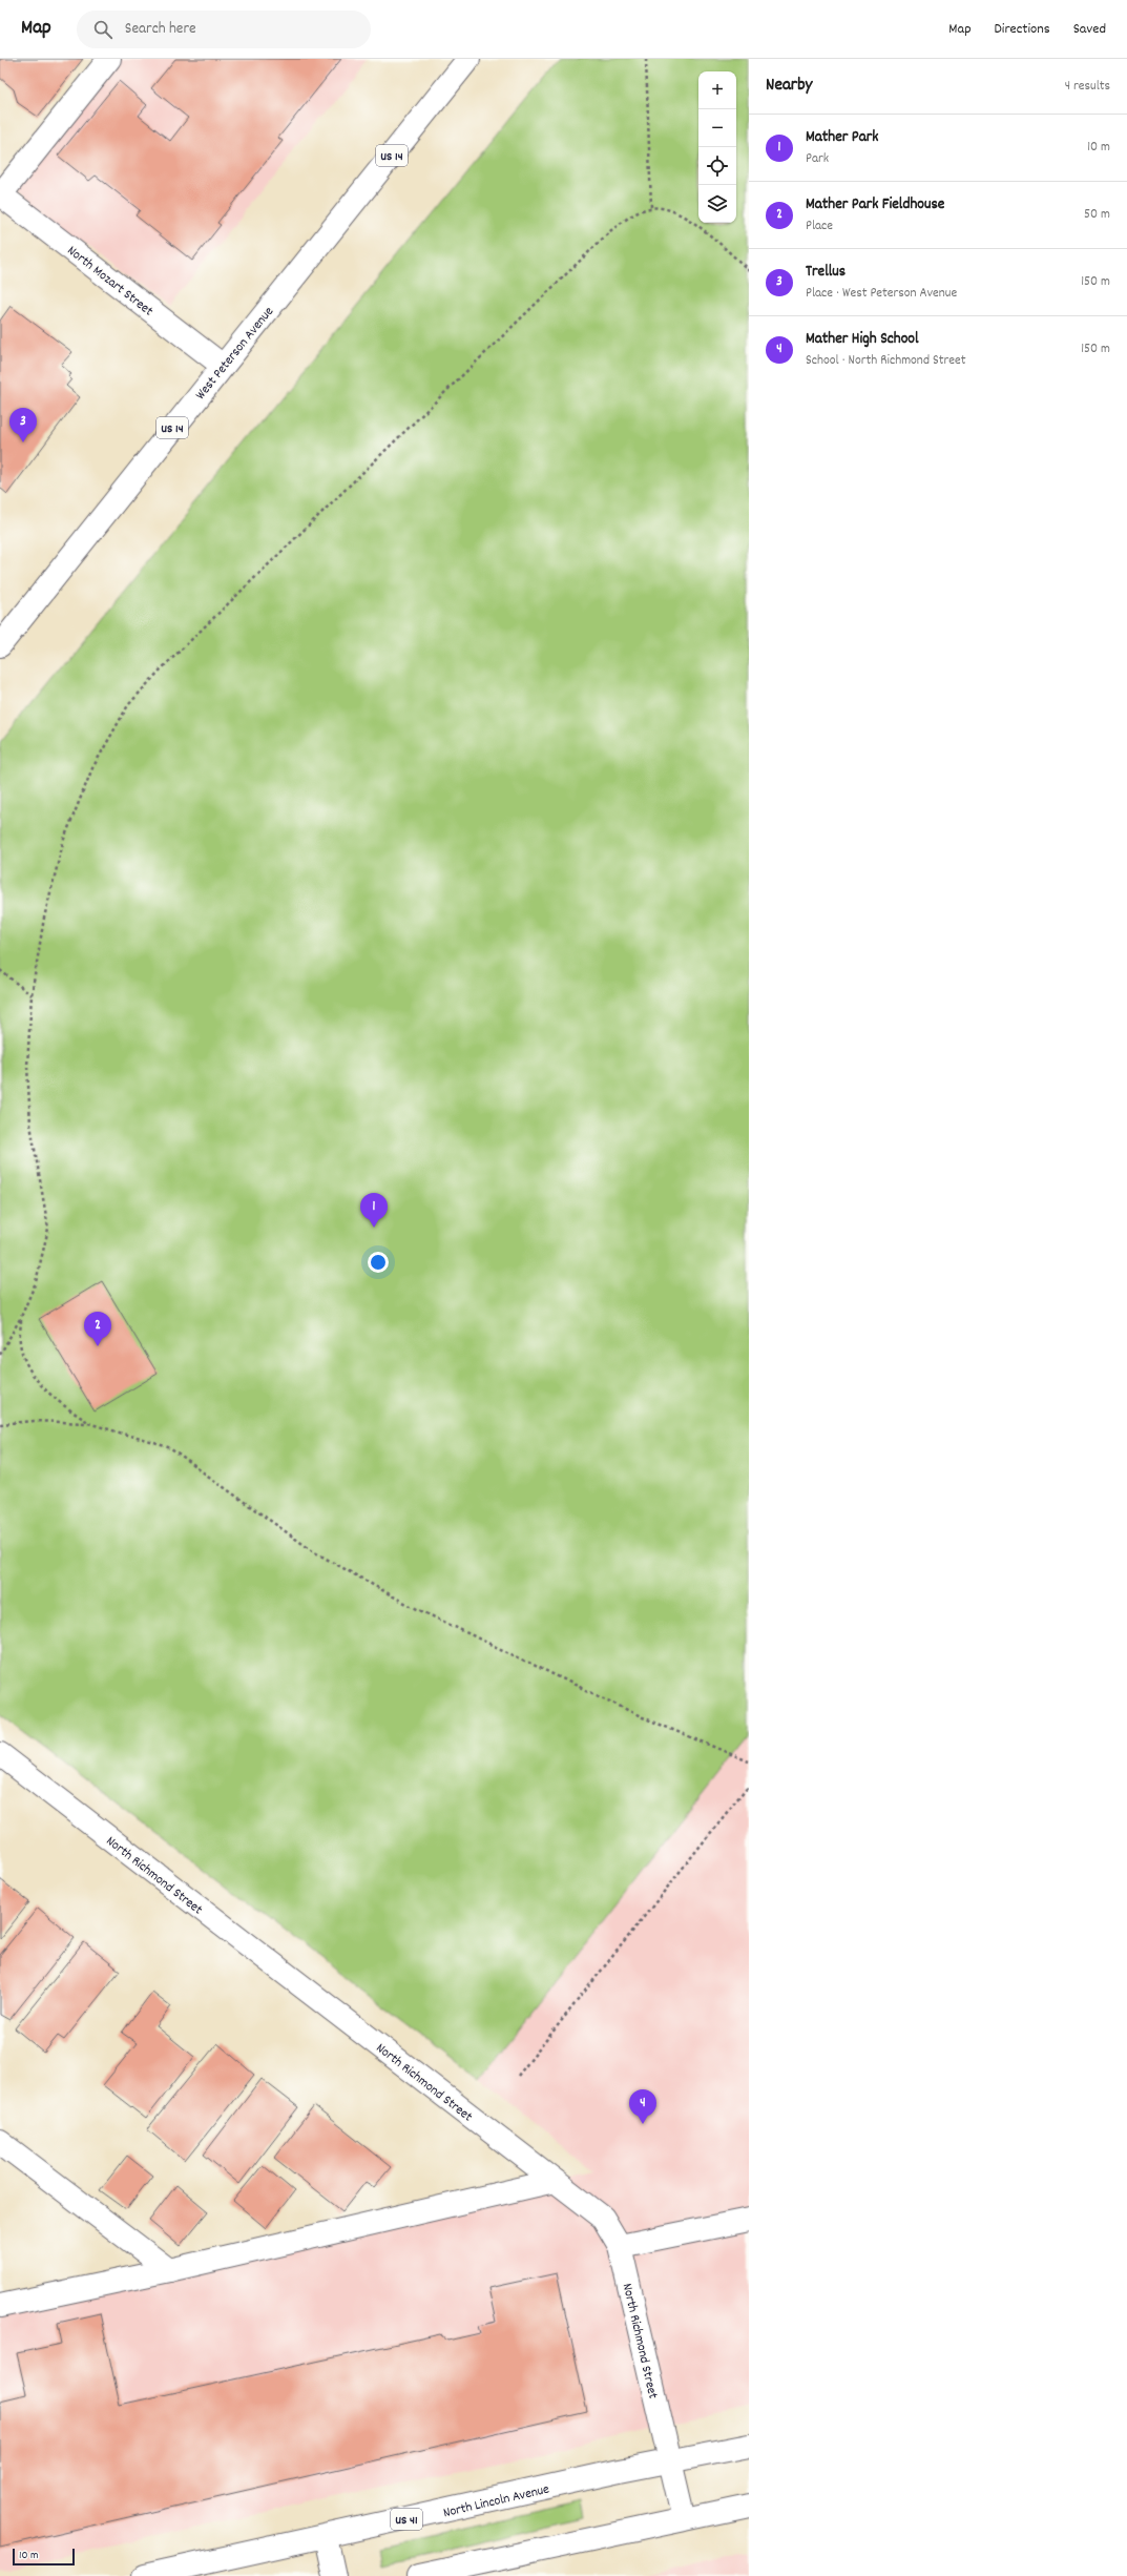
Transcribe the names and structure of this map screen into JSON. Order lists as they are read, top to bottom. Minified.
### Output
{"streets":{"main road":["US 14","North Mozart Street","West Peterson Avenue","North Richmond Street","North Lincoln Avenue","US 41"]},"crossings":[["North Mozart Street","West Peterson Avenue"],["North Richmond Street","North Lincoln Avenue"]],"scale_bar":"10 m","page":{"header":"Map","search":"Search here","nav":["Map","Directions","Saved"],"heading":["Nearby","4 results"],"map_buttons":["+","−"],"list":[{"mark":"1","name":"Mather Park","note":"Park","value":"10 m"},{"mark":"2","name":"Mather Park Fieldhouse","note":"Place","value":"50 m"},{"mark":"3","name":"Trellus","note":"Place · West Peterson Avenue","value":"150 m"},{"mark":"4","name":"Mather High School","note":"School · North Richmond Street","value":"150 m"}],"pins":["3","1","2","4"],"scale":"10 m"}}
